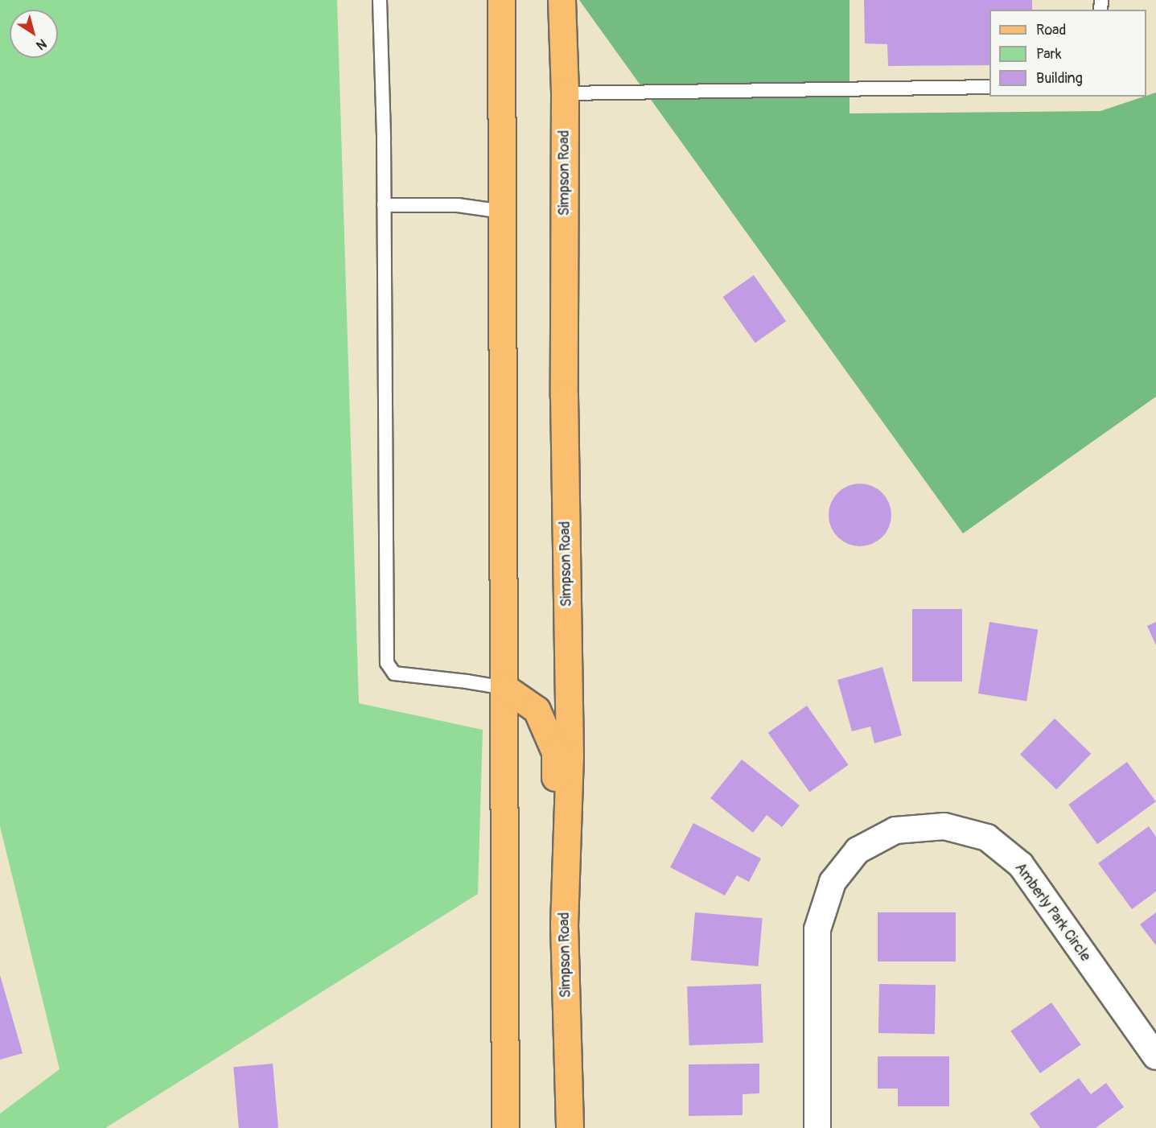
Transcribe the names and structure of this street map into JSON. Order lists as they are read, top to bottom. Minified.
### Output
{"streets":{"main road":["Simpson Road"],"street":["Amberly Park Circle"]},"legend":["Road","Park","Building"],"north":"bottom right"}
